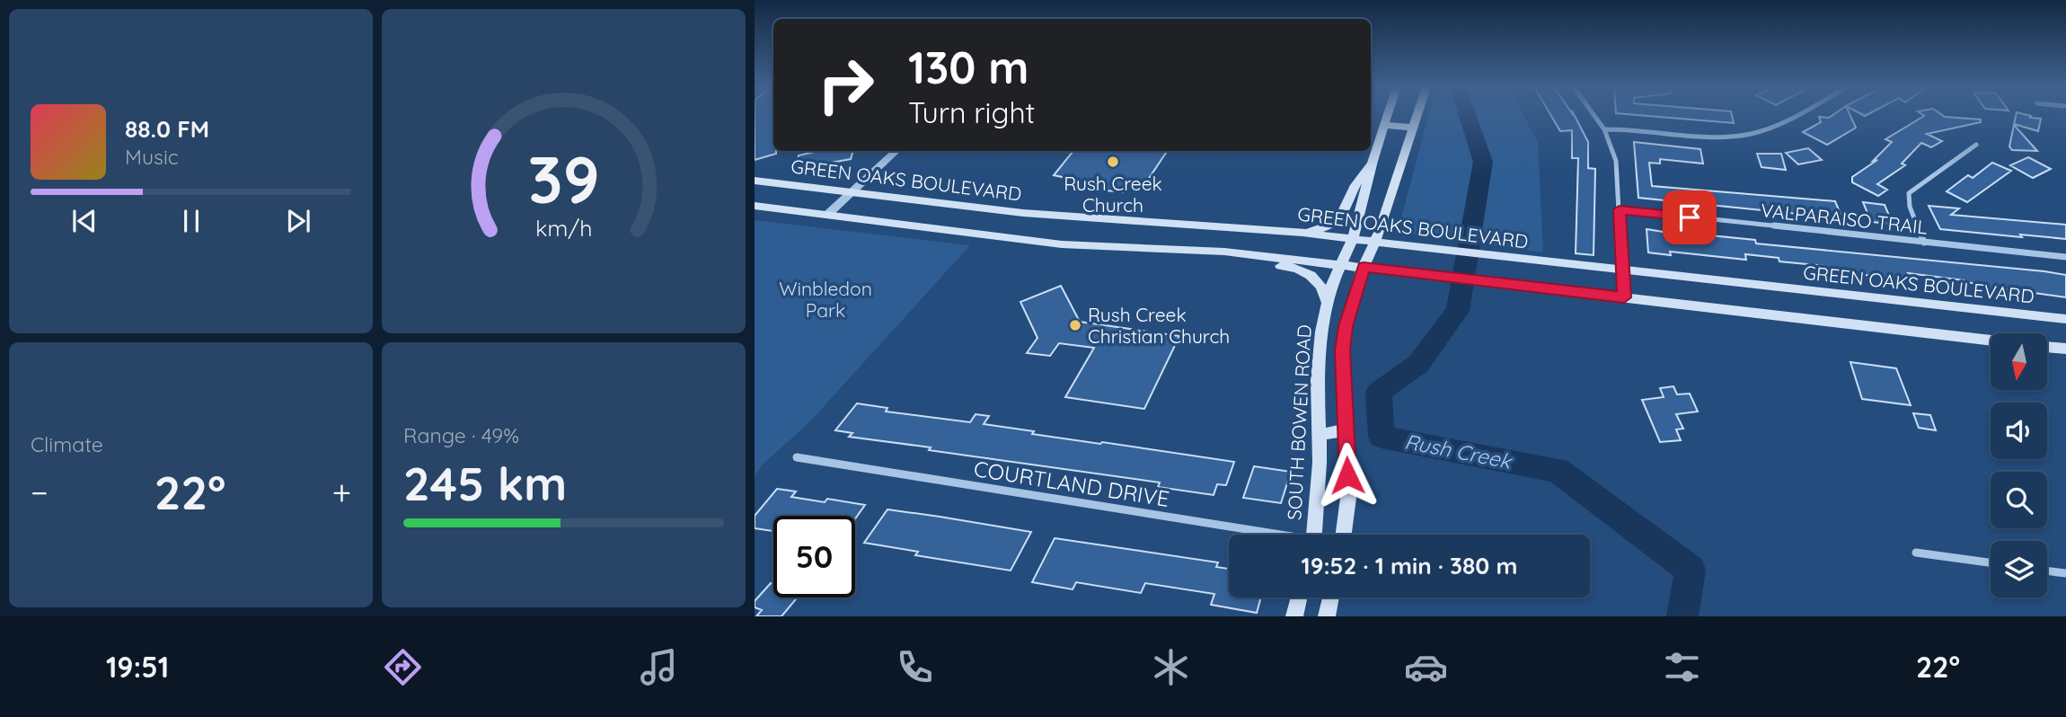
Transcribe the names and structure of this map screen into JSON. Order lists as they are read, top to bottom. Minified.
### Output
{"streets":{"main road":["GREEN OAKS BOULEVARD","SOUTH BOWEN ROAD"],"street":["VALPARAISO TRAIL","COURTLAND DRIVE"]},"crossings":[["GREEN OAKS BOULEVARD","SOUTH BOWEN ROAD"]],"water":["Rush Creek"],"parks":["Winbledon Park"],"places":["Rush Creek Church","Rush Creek Christian Church"],"north":"bottom","page":{"turn":["130 m","Turn right"],"song":["88.0 FM","Music"],"tile":["Climate",["Range · 49%","245 km"]],"heat":["−","22°","+"],"limit":"50","trip":"19:52 · 1 min · 380 m","tabs":["19:51","22°"],"gauge":["39","km/h"]}}
